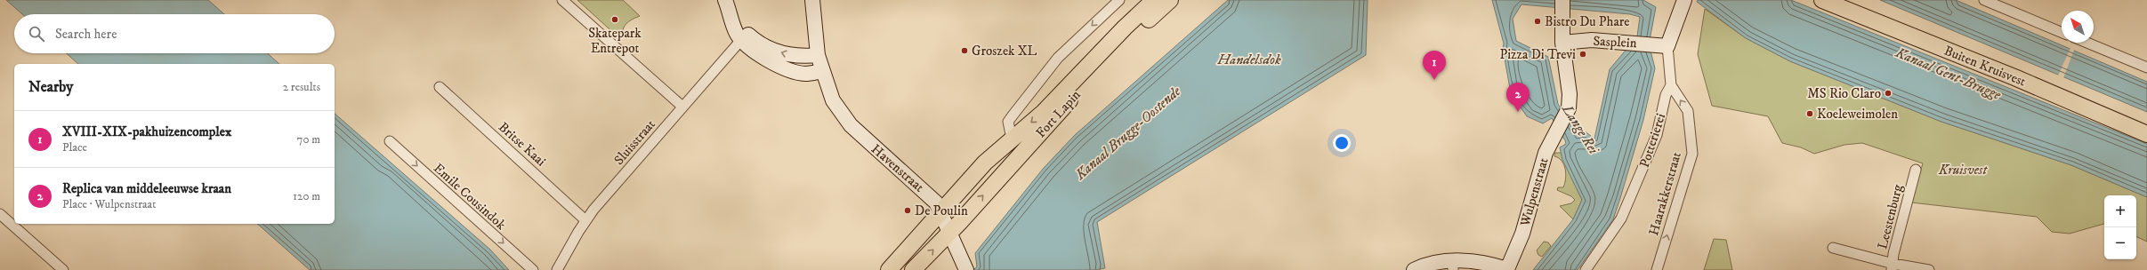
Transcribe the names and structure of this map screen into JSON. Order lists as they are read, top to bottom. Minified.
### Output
{"streets":{"main road":["Buiten Kruisvest","Fort Lapin"],"street":["Sasplein","Potterierei","Sluisstraat","Britse Kaai","Havenstraat","Wulpenstraat","Haarakkerstraat","Emile Cousindok","Leestenburg"]},"crossings":[["Sasplein","Potterierei"],["Sasplein","Wulpenstraat"],["Fort Lapin","Havenstraat"],["Potterierei","Haarakkerstraat"],["Sluisstraat","Britse Kaai"]],"one_way":["Haarakkerstraat","Emile Cousindok"],"water":["Handelsdok","Kanaal Gent-Brugge","Lange Rei","Kanaal Brugge-Oostende"],"parks":["Kruisvest"],"places":["Skatepark Entrepot","Bistro Du Phare","Groszek XL","Pizza Di Trevi","MS Rio Claro","Koeleweimolen","De Poulin"],"north":"top left","page":{"search":"Search here","pins":["1","2"],"heading":["Nearby","2 results"],"list":[{"mark":"1","name":"XVIII-XIX-pakhuizencomplex","note":"Place","value":"70 m"},{"mark":"2","name":"Replica van middeleeuwse kraan","note":"Place · Wulpenstraat","value":"120 m"}],"map_buttons":["+","−"]}}
